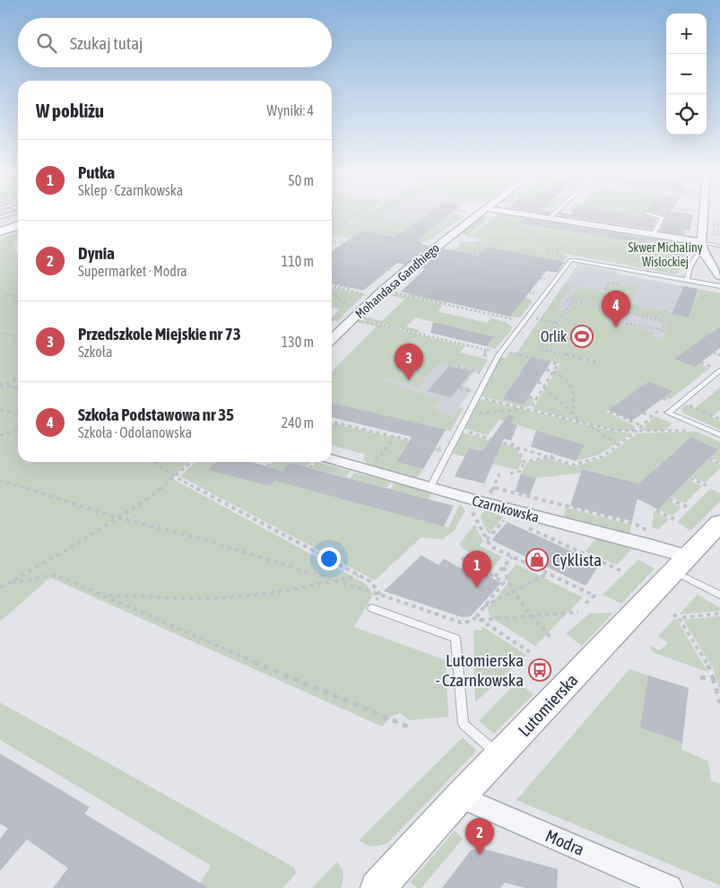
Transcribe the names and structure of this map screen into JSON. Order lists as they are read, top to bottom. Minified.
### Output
{"streets":{"main road":["Lutomierska"],"street":["Mohandasa Gandhiego","Czarnkowska","Modra"]},"crossings":[["Czarnkowska","Lutomierska"],["Lutomierska","Modra"]],"parks":["Skwer Michaliny Wisłockiej"],"places":{"sports":["Orlik"],"shop":["Cyklista"],"bus stop":["Lutomierska - Czarnkowska"]},"page":{"map_buttons":["+","−"],"search":"Szukaj tutaj","heading":["W pobliżu","Wyniki: 4"],"list":[{"mark":"1","name":"Putka","note":"Sklep · Czarnkowska","value":"50 m"},{"mark":"2","name":"Dynia","note":"Supermarket · Modra","value":"110 m"},{"mark":"3","name":"Przedszkole Miejskie nr 73","note":"Szkoła","value":"130 m"},{"mark":"4","name":"Szkoła Podstawowa nr 35","note":"Szkoła · Odolanowska","value":"240 m"}],"pins":["4","3","1","2"]}}
